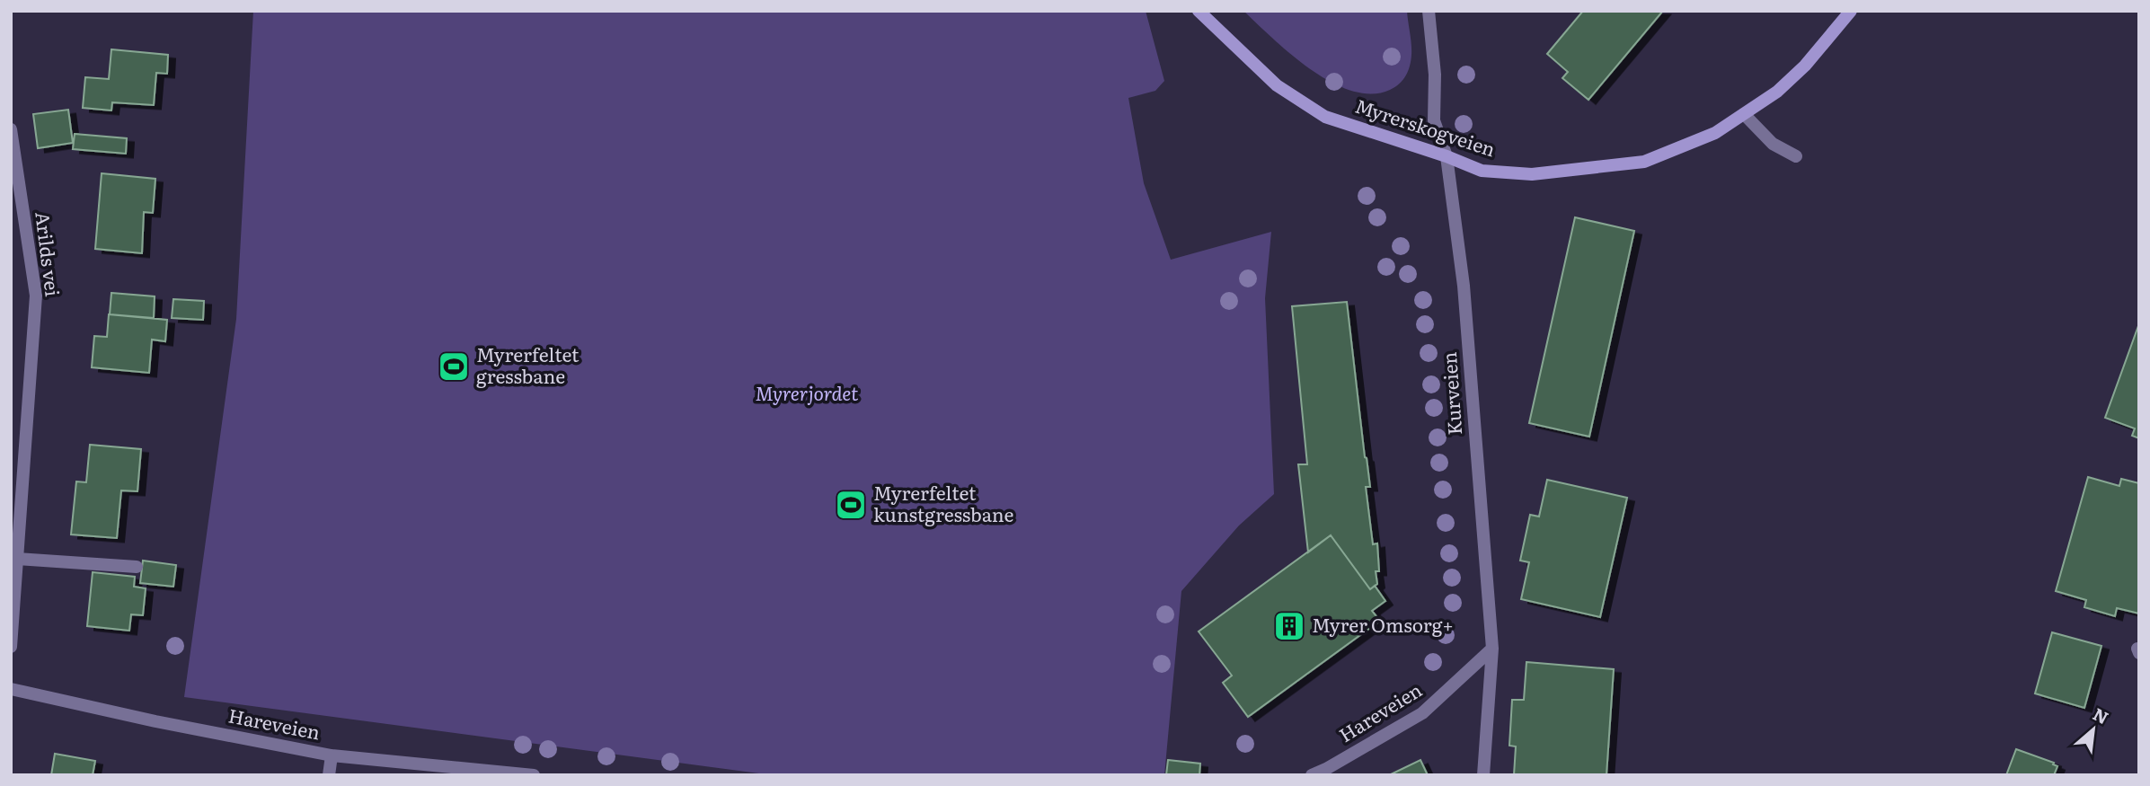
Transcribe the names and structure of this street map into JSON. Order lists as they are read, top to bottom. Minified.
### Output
{"streets":{"street":["Myrerskogveien","Arilds vei","Kurveien","Hareveien"]},"crossings":[["Myrerskogveien","Kurveien"],["Kurveien","Hareveien"]],"parks":["Myrerjordet"],"places":{"sports":["Myrerfeltet gressbane","Myrerfeltet kunstgressbane"],"building":["Myrer Omsorg+"]},"north":"top right"}
